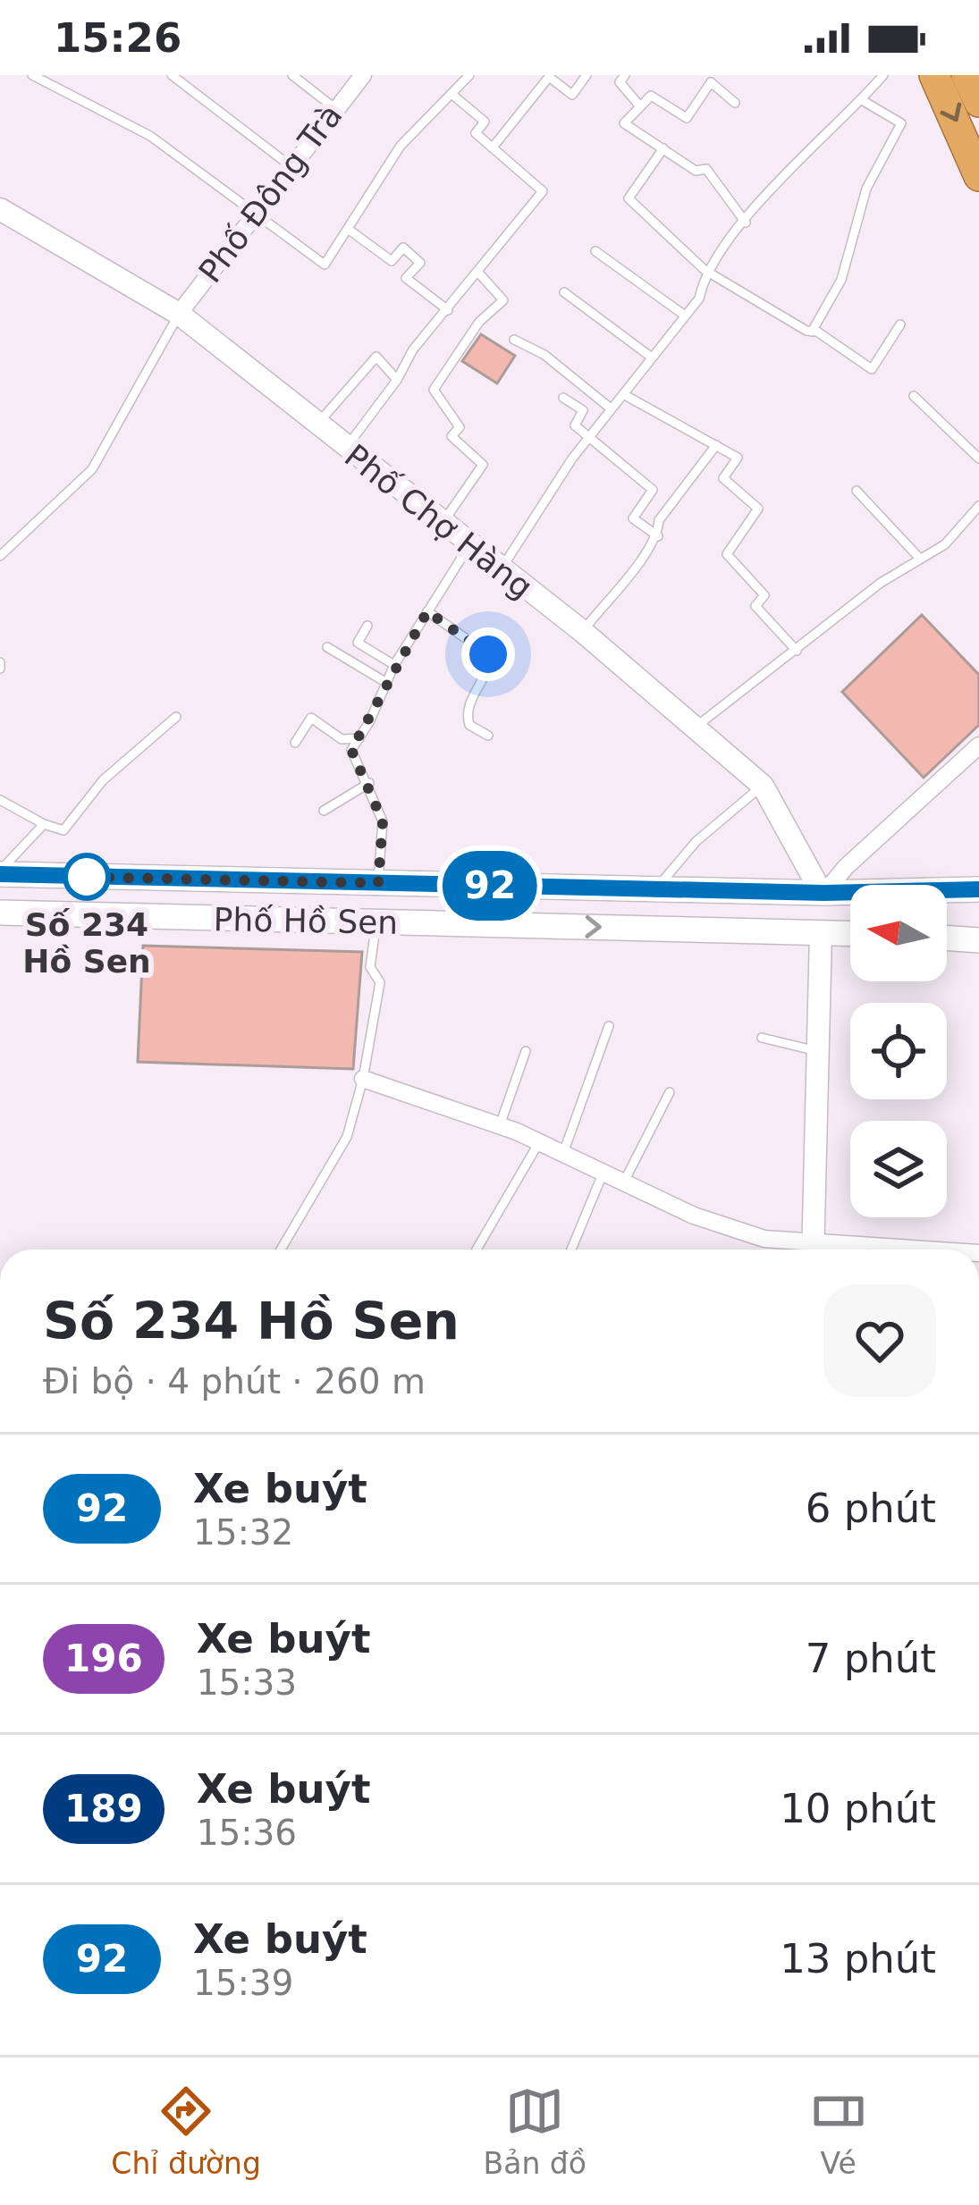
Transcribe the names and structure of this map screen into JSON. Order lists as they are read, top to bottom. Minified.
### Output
{"streets":{"main road":["Phố Hồ Sen"],"street":["Phố Đông Trà","Phố Chợ Hàng"]},"crossings":[["Phố Đông Trà","Phố Chợ Hàng"],["Phố Chợ Hàng","Phố Hồ Sen"]],"places":["Số 234 Hồ Sen"],"lines":["bus line 92"],"north":"left","page":{"status":"15:26","on_map":"92","heading":["Số 234 Hồ Sen","Đi bộ · 4 phút · 260 m"],"list":[{"mark":"92","name":"Xe buýt","note":"15:32","value":"6 phút"},{"mark":"196","name":"Xe buýt","note":"15:33","value":"7 phút"},{"mark":"189","name":"Xe buýt","note":"15:36","value":"10 phút"},{"mark":"92","name":"Xe buýt","note":"15:39","value":"13 phút"}],"tabs":["Chỉ đường","Bản đồ","Vé"]}}
